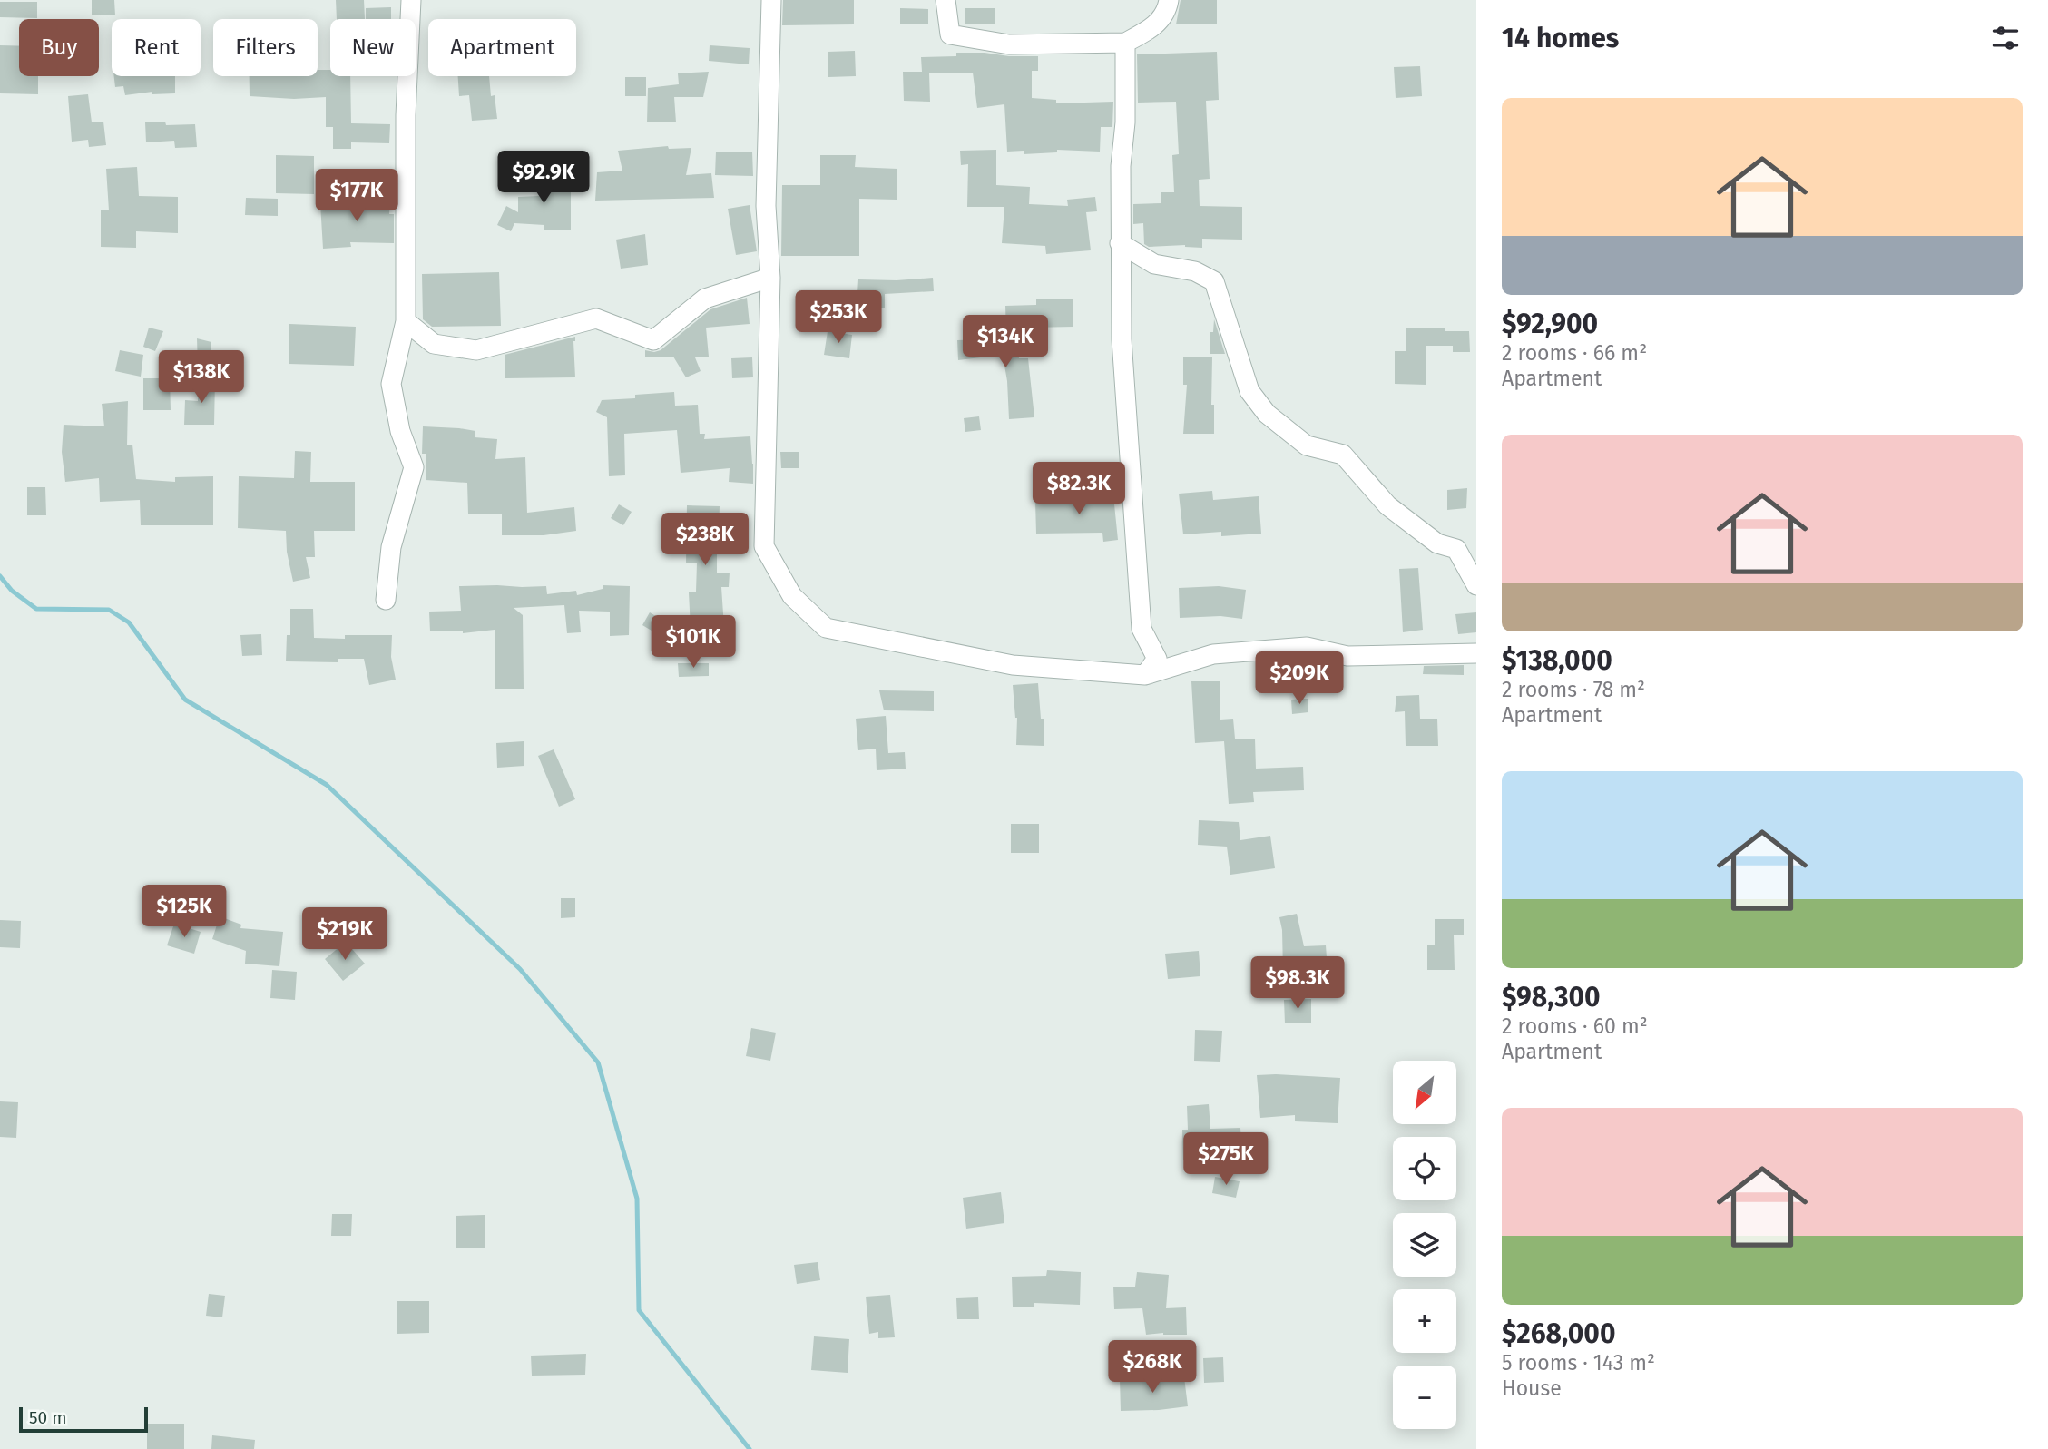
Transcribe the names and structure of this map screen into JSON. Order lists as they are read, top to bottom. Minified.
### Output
{"scale_bar":"50 m","north":"bottom left","page":{"heading":"14 homes","chip":["Buy","Rent","Filters","New","Apartment"],"list":[{"name":"$92,900","note":"2 rooms · 66 m² · Apartment"},{"name":"$138,000","note":"2 rooms · 78 m² · Apartment"},{"name":"$98,300","note":"2 rooms · 60 m² · Apartment"},{"name":"$268,000","note":"5 rooms · 143 m² · House"}],"price":["$92.9K","$177K","$253K","$134K","$138K","$82.3K","$238K","$101K","$209K","$125K","$219K","$98.3K","$275K","$268K"],"map_buttons":["+","−"],"scale":"50 m"}}
